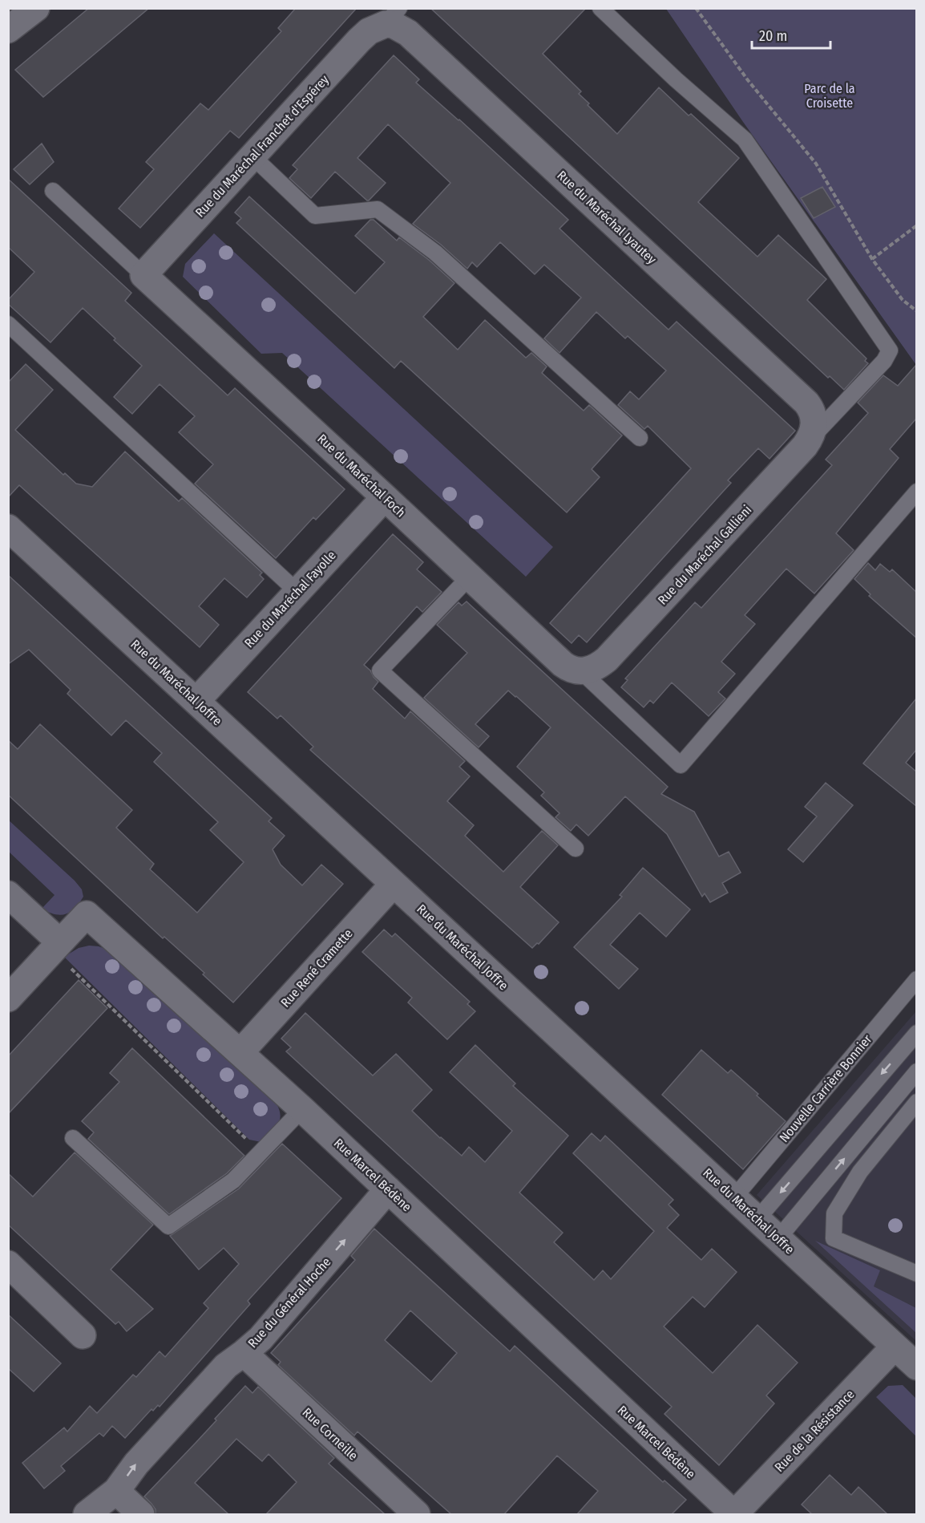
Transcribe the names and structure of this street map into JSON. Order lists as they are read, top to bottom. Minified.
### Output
{"streets":{"street":["Rue du Maréchal Franchet d'Espérey","Rue du Maréchal Lyautey","Rue du Maréchal Foch","Rue du Maréchal Gallieni","Rue du Maréchal Fayolle","Rue du Maréchal Joffre","Rue René Cramette","Rue Marcel Bédène","Rue du Général Hoche","Rue de la Résistance","Rue Corneille"],"lane":["Nouvelle Carrière Bonnier"]},"crossings":[["Rue du Maréchal Franchet d'Espérey","Rue du Maréchal Lyautey"],["Rue du Maréchal Franchet d'Espérey","Rue du Maréchal Foch"],["Rue du Maréchal Lyautey","Rue du Maréchal Gallieni"],["Rue du Maréchal Foch","Rue du Maréchal Gallieni"],["Rue du Maréchal Foch","Rue du Maréchal Fayolle"],["Rue du Maréchal Fayolle","Rue du Maréchal Joffre"],["Rue du Maréchal Joffre","Rue René Cramette"],["Rue du Maréchal Joffre","Nouvelle Carrière Bonnier"],["Rue du Maréchal Joffre","Rue de la Résistance"],["Rue René Cramette","Rue Marcel Bédène"],["Rue Marcel Bédène","Rue du Général Hoche"],["Rue Marcel Bédène","Rue de la Résistance"],["Rue du Général Hoche","Rue Corneille"]],"one_way":["Rue du Général Hoche"],"parks":["Parc de la Croisette"],"scale_bar":"20 m"}
